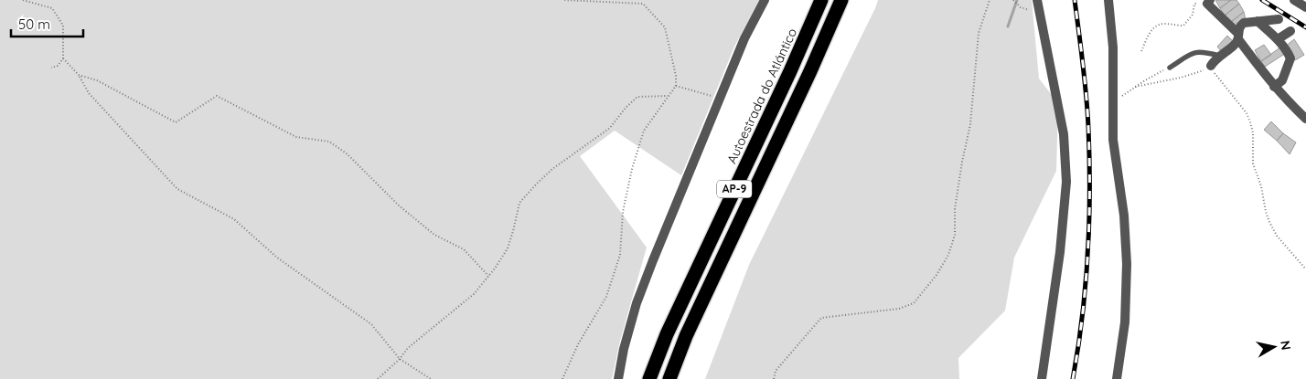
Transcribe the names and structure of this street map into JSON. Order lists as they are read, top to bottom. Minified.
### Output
{"streets":{"highway":["Autoestrada do Atlántico","AP-9"]},"scale_bar":"50 m","north":"right"}
